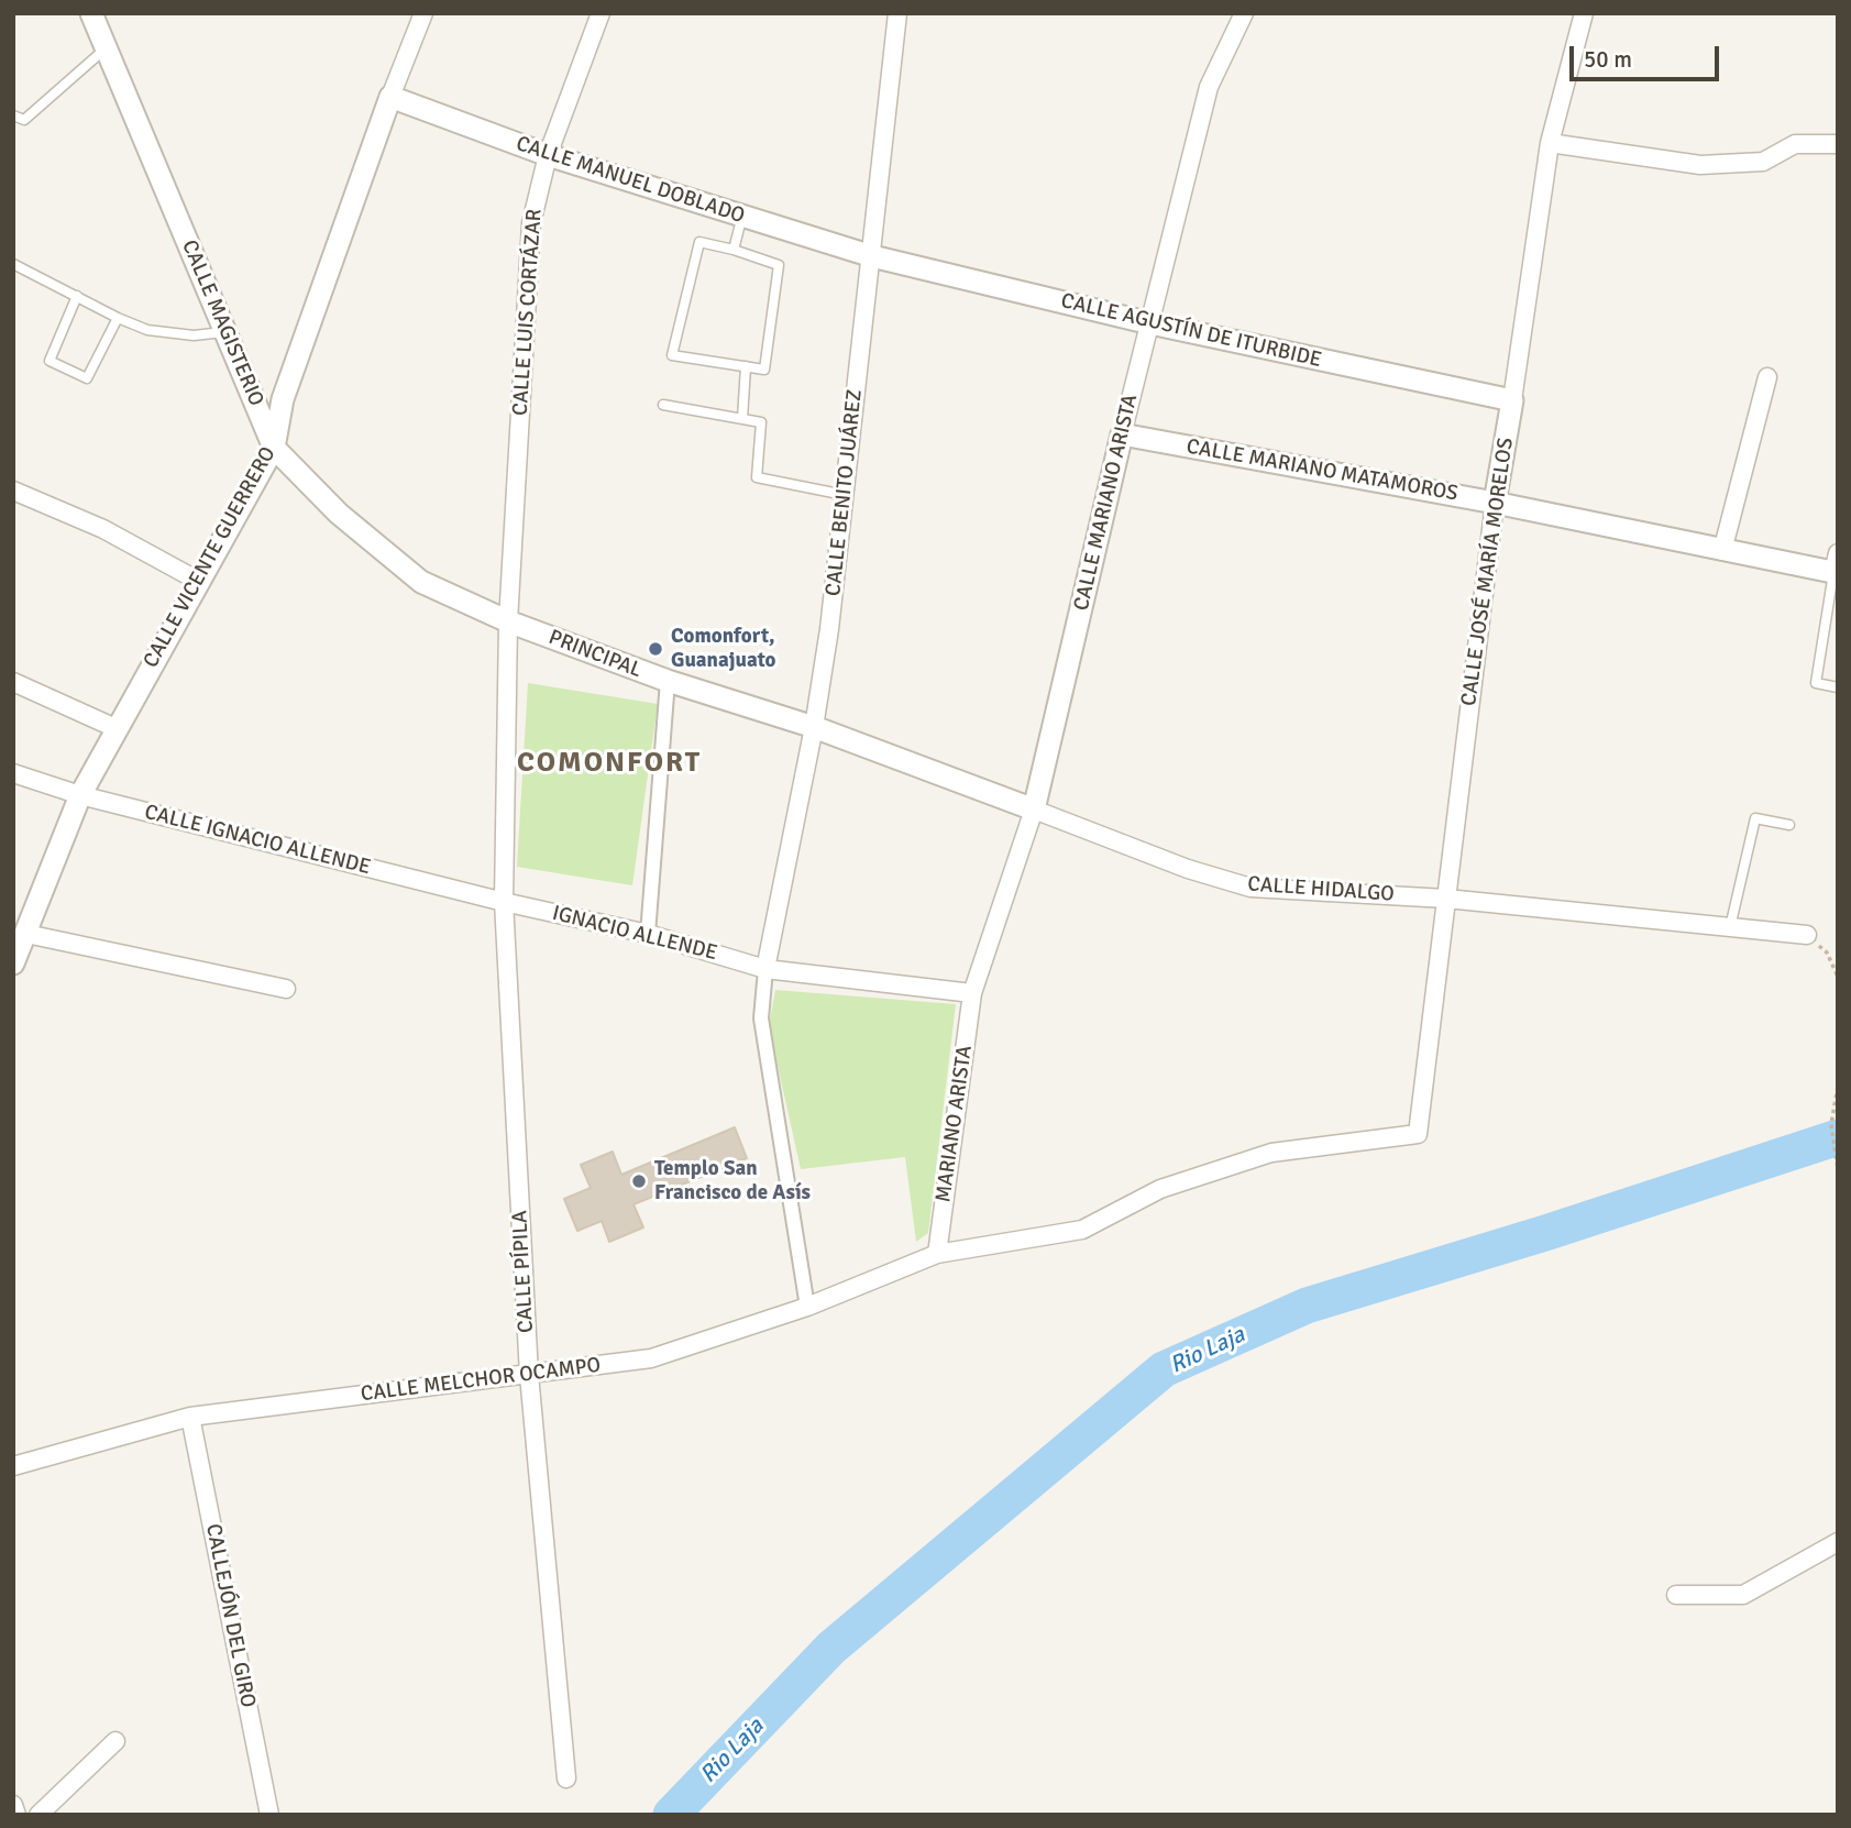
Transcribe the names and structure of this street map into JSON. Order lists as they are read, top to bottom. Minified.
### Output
{"streets":{"street":["CALLE MANUEL DOBLADO","CALLE LUIS CORTÁZAR","CALLE MAGISTERIO","CALLE AGUSTÍN DE ITURBIDE","CALLE MARIANO MATAMOROS","CALLE BENITO JUÁREZ","CALLE MARIANO ARISTA","CALLE VICENTE GUERRERO","CALLE JOSÉ MARÍA MORELOS","PRINCIPAL","CALLE IGNACIO ALLENDE","CALLE HIDALGO","IGNACIO ALLENDE","MARIANO ARISTA","CALLE PÍPILA","CALLE MELCHOR OCAMPO","CALLEJÓN DEL GIRO"]},"crossings":[["CALLE MANUEL DOBLADO","CALLE LUIS CORTÁZAR"],["CALLE MANUEL DOBLADO","CALLE AGUSTÍN DE ITURBIDE"],["CALLE MANUEL DOBLADO","CALLE BENITO JUÁREZ"],["CALLE MANUEL DOBLADO","CALLE VICENTE GUERRERO"],["CALLE LUIS CORTÁZAR","CALLE MAGISTERIO"],["CALLE LUIS CORTÁZAR","PRINCIPAL"],["CALLE LUIS CORTÁZAR","CALLE IGNACIO ALLENDE"],["CALLE LUIS CORTÁZAR","IGNACIO ALLENDE"],["CALLE LUIS CORTÁZAR","CALLE PÍPILA"],["CALLE MAGISTERIO","CALLE VICENTE GUERRERO"],["CALLE MAGISTERIO","PRINCIPAL"],["CALLE AGUSTÍN DE ITURBIDE","CALLE BENITO JUÁREZ"],["CALLE AGUSTÍN DE ITURBIDE","CALLE MARIANO ARISTA"],["CALLE AGUSTÍN DE ITURBIDE","CALLE JOSÉ MARÍA MORELOS"],["CALLE MARIANO MATAMOROS","CALLE MARIANO ARISTA"],["CALLE MARIANO MATAMOROS","CALLE JOSÉ MARÍA MORELOS"],["CALLE BENITO JUÁREZ","PRINCIPAL"],["CALLE BENITO JUÁREZ","CALLE HIDALGO"],["CALLE BENITO JUÁREZ","IGNACIO ALLENDE"],["CALLE MARIANO ARISTA","CALLE HIDALGO"],["CALLE MARIANO ARISTA","IGNACIO ALLENDE"],["CALLE MARIANO ARISTA","MARIANO ARISTA"],["CALLE VICENTE GUERRERO","CALLE IGNACIO ALLENDE"],["CALLE JOSÉ MARÍA MORELOS","CALLE HIDALGO"],["CALLE JOSÉ MARÍA MORELOS","CALLE MELCHOR OCAMPO"],["PRINCIPAL","CALLE HIDALGO"],["CALLE IGNACIO ALLENDE","IGNACIO ALLENDE"],["CALLE IGNACIO ALLENDE","CALLE PÍPILA"],["IGNACIO ALLENDE","MARIANO ARISTA"],["IGNACIO ALLENDE","CALLE PÍPILA"],["MARIANO ARISTA","CALLE MELCHOR OCAMPO"],["CALLE PÍPILA","CALLE MELCHOR OCAMPO"],["CALLE MELCHOR OCAMPO","CALLEJÓN DEL GIRO"]],"districts":["COMONFORT"],"water":["Rio Laja"],"places":["Comonfort, Guanajuato","Templo San Francisco de Asís"],"scale_bar":"50 m"}
